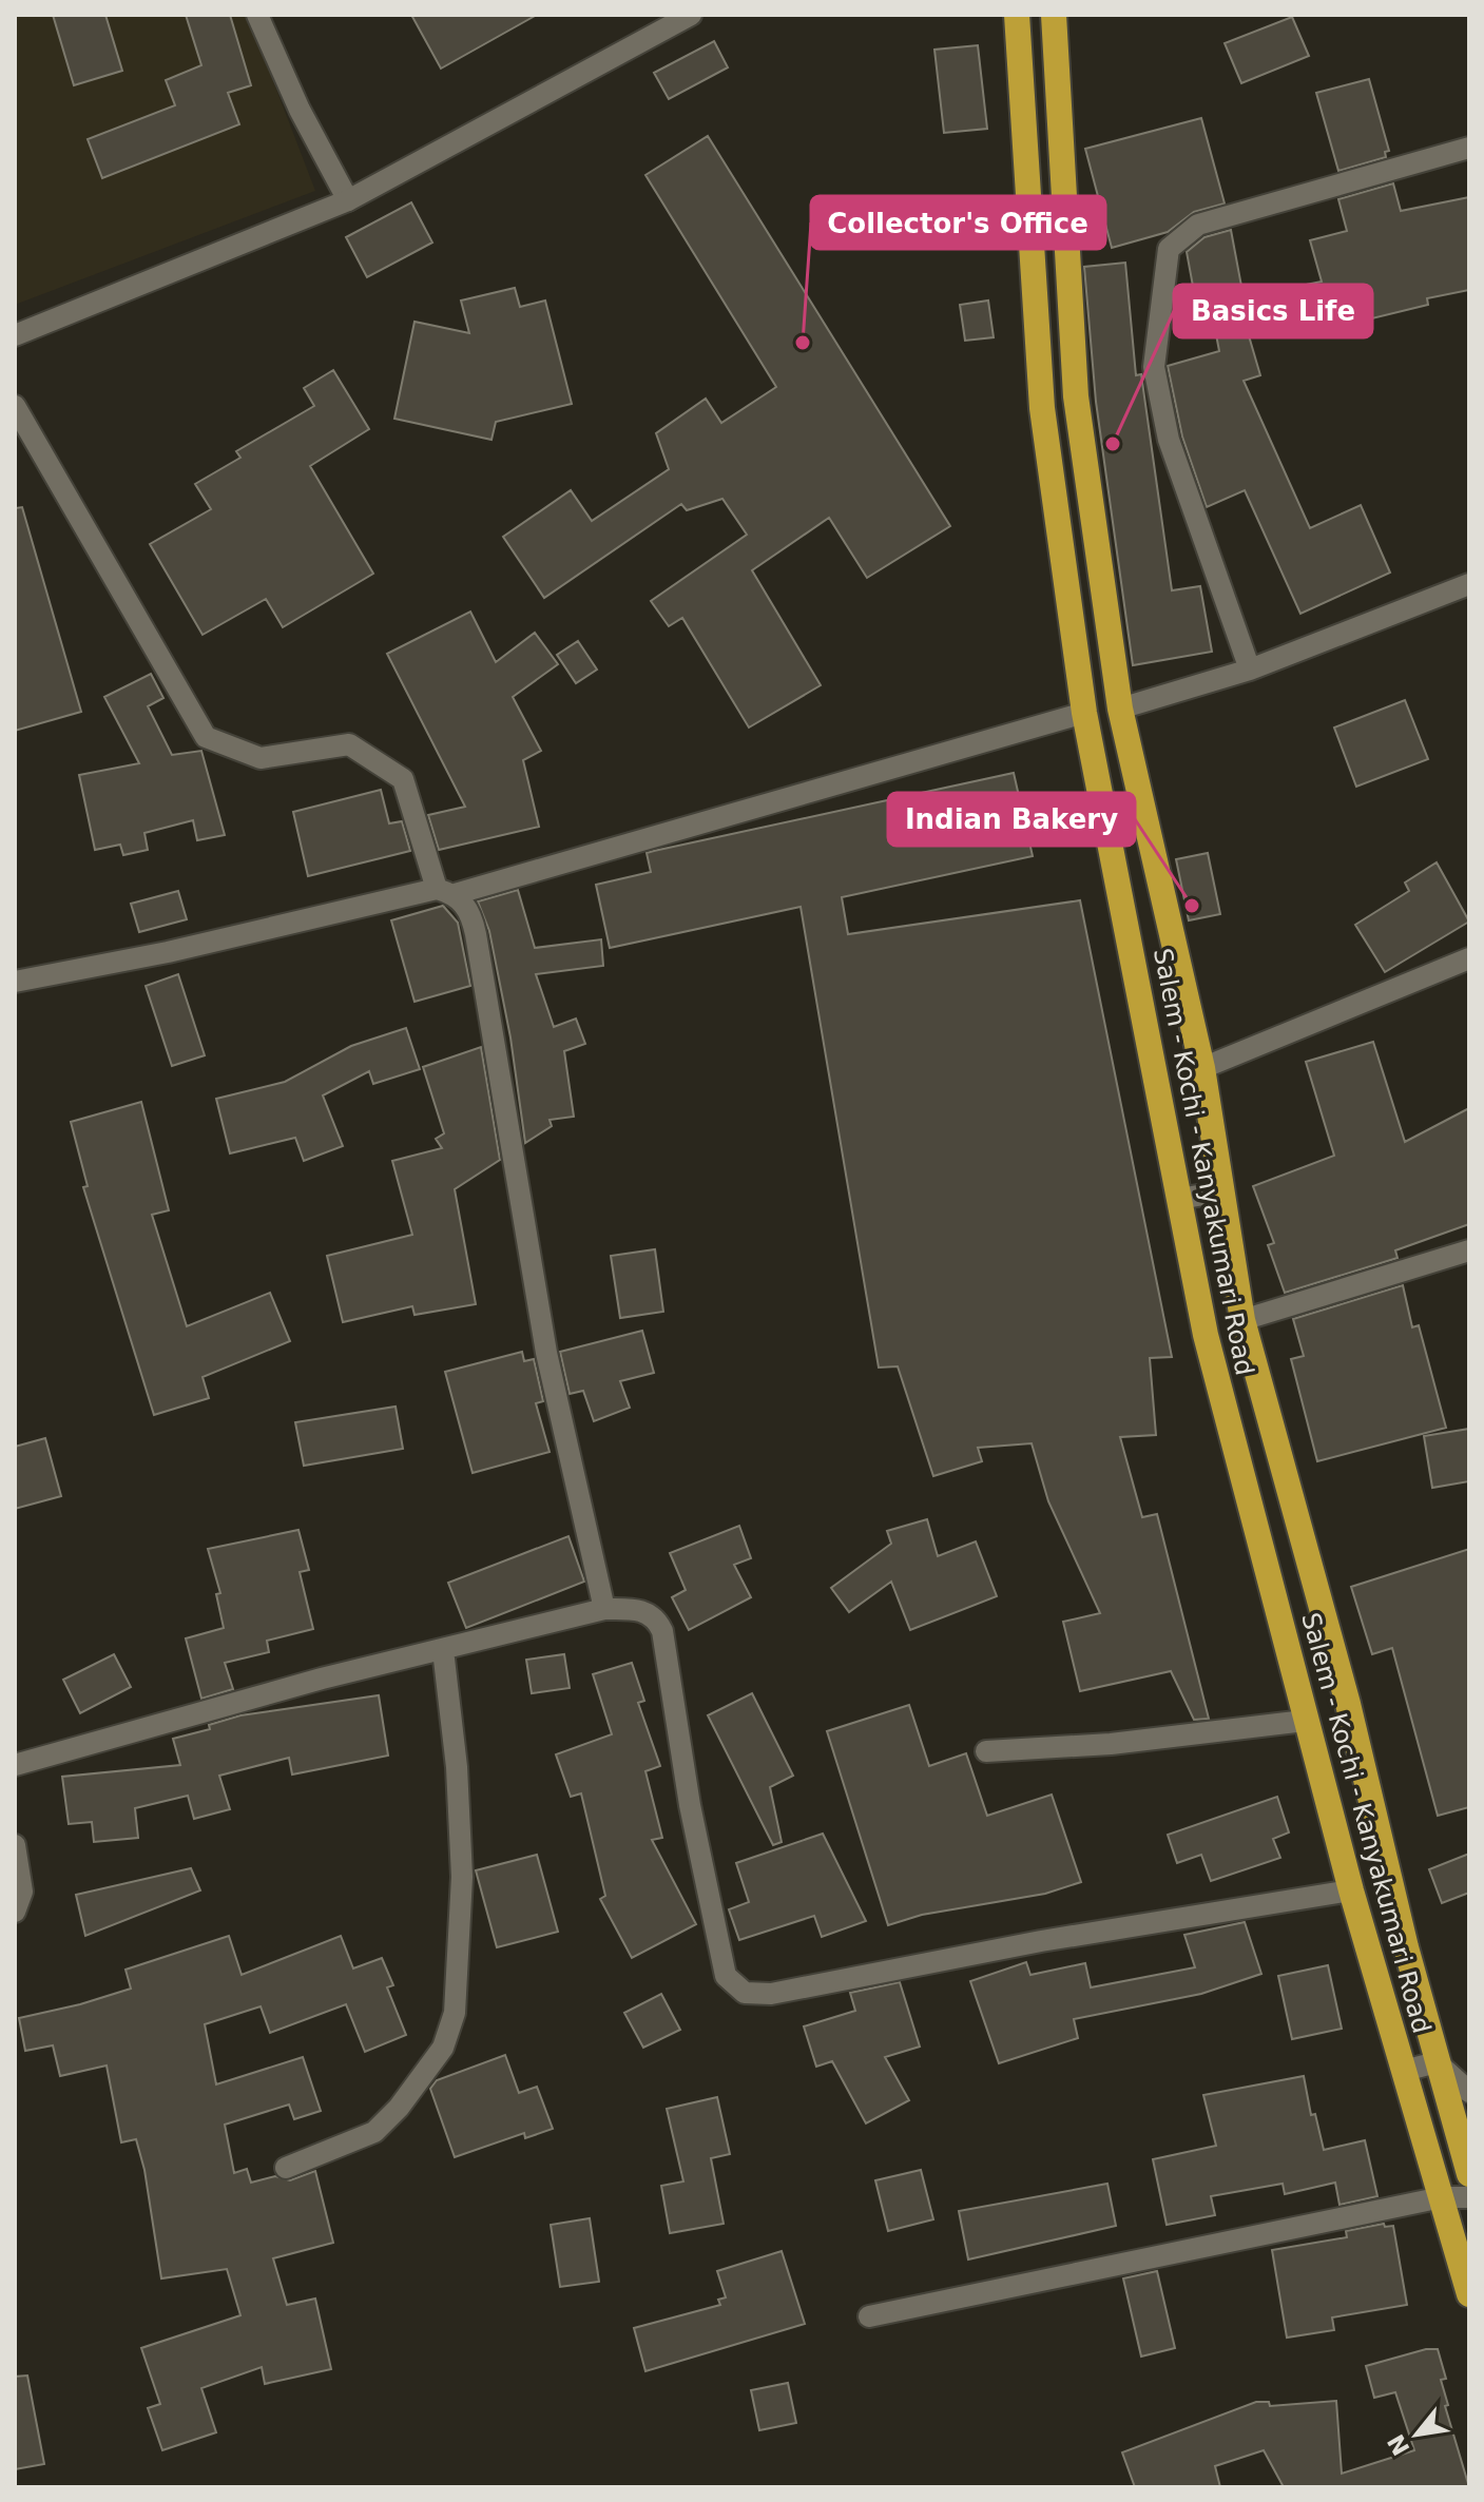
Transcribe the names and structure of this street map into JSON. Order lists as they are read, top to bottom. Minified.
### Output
{"streets":{"highway":["Salem - Kochi - Kanyakumari Road"]},"places":["Collector's Office","Basics Life","Indian Bakery"],"north":"bottom left"}
